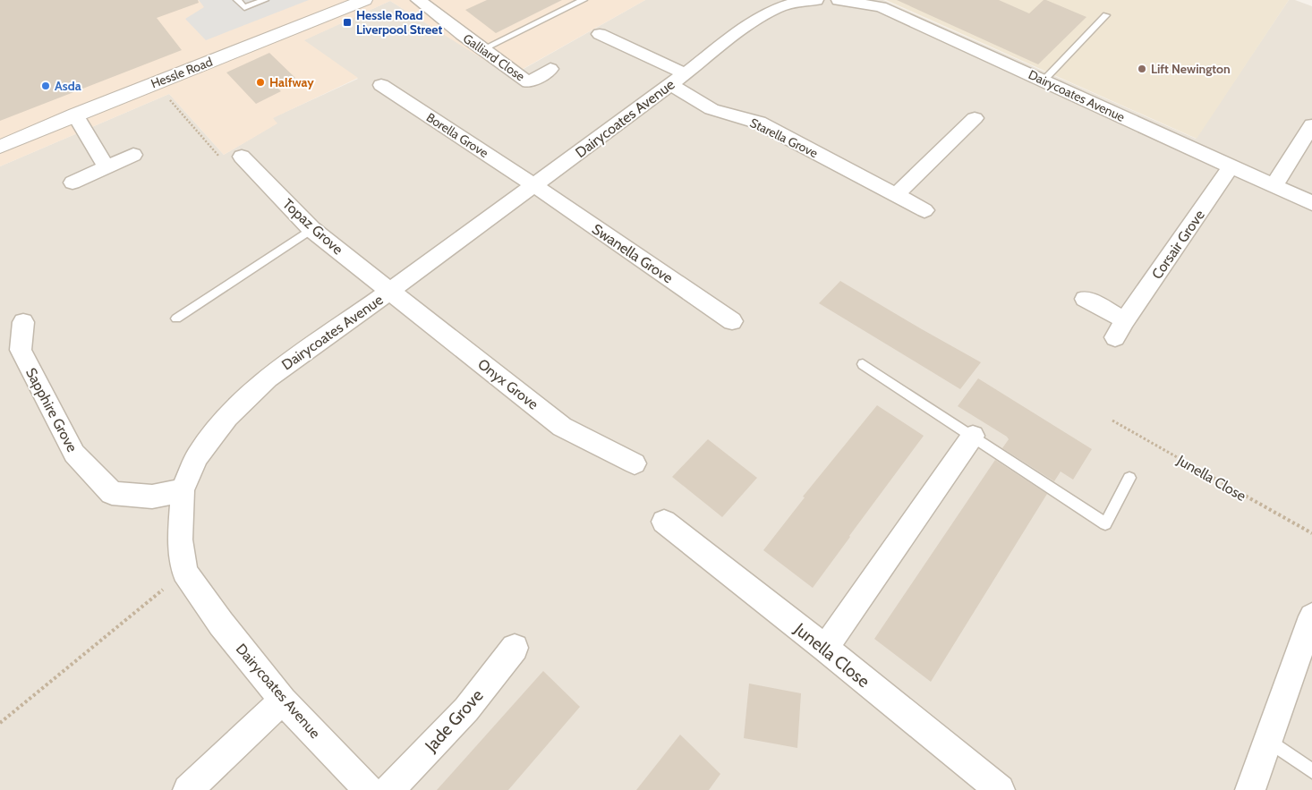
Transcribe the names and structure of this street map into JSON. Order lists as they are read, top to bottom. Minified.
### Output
{"streets":{"street":["Galliard Close","Hessle Road","Dairycoates Avenue","Borella Grove","Starella Grove","Topaz Grove","Corsair Grove","Swanella Grove","Onyx Grove","Sapphire Grove","Junella Close","Jade Grove"]},"crossings":[["Dairycoates Avenue","Borella Grove"],["Dairycoates Avenue","Starella Grove"],["Dairycoates Avenue","Topaz Grove"],["Dairycoates Avenue","Corsair Grove"],["Dairycoates Avenue","Swanella Grove"],["Dairycoates Avenue","Onyx Grove"],["Dairycoates Avenue","Sapphire Grove"],["Borella Grove","Swanella Grove"],["Topaz Grove","Onyx Grove"]],"places":{"transit":["Hessle Road Liverpool Street"],"other":["Lift Newington","Halfway","Asda"]}}
